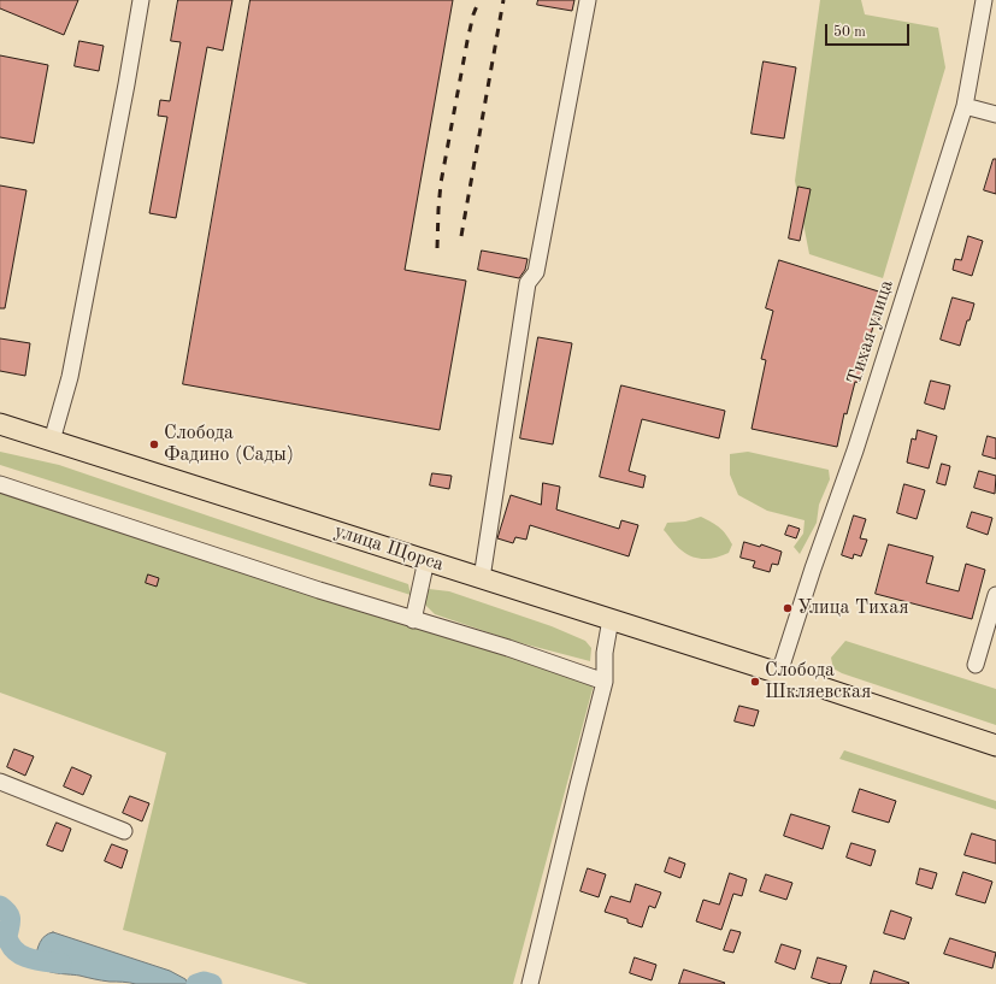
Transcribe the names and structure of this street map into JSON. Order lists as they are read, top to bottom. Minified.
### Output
{"streets":{"main road":["улица Щорса"],"street":["Тихая улица"]},"crossings":[["Тихая улица","улица Щорса"]],"places":["Слобода Фадино (Сады)","Улица Тихая","Слобода Шкляевская"],"scale_bar":"50 m"}
